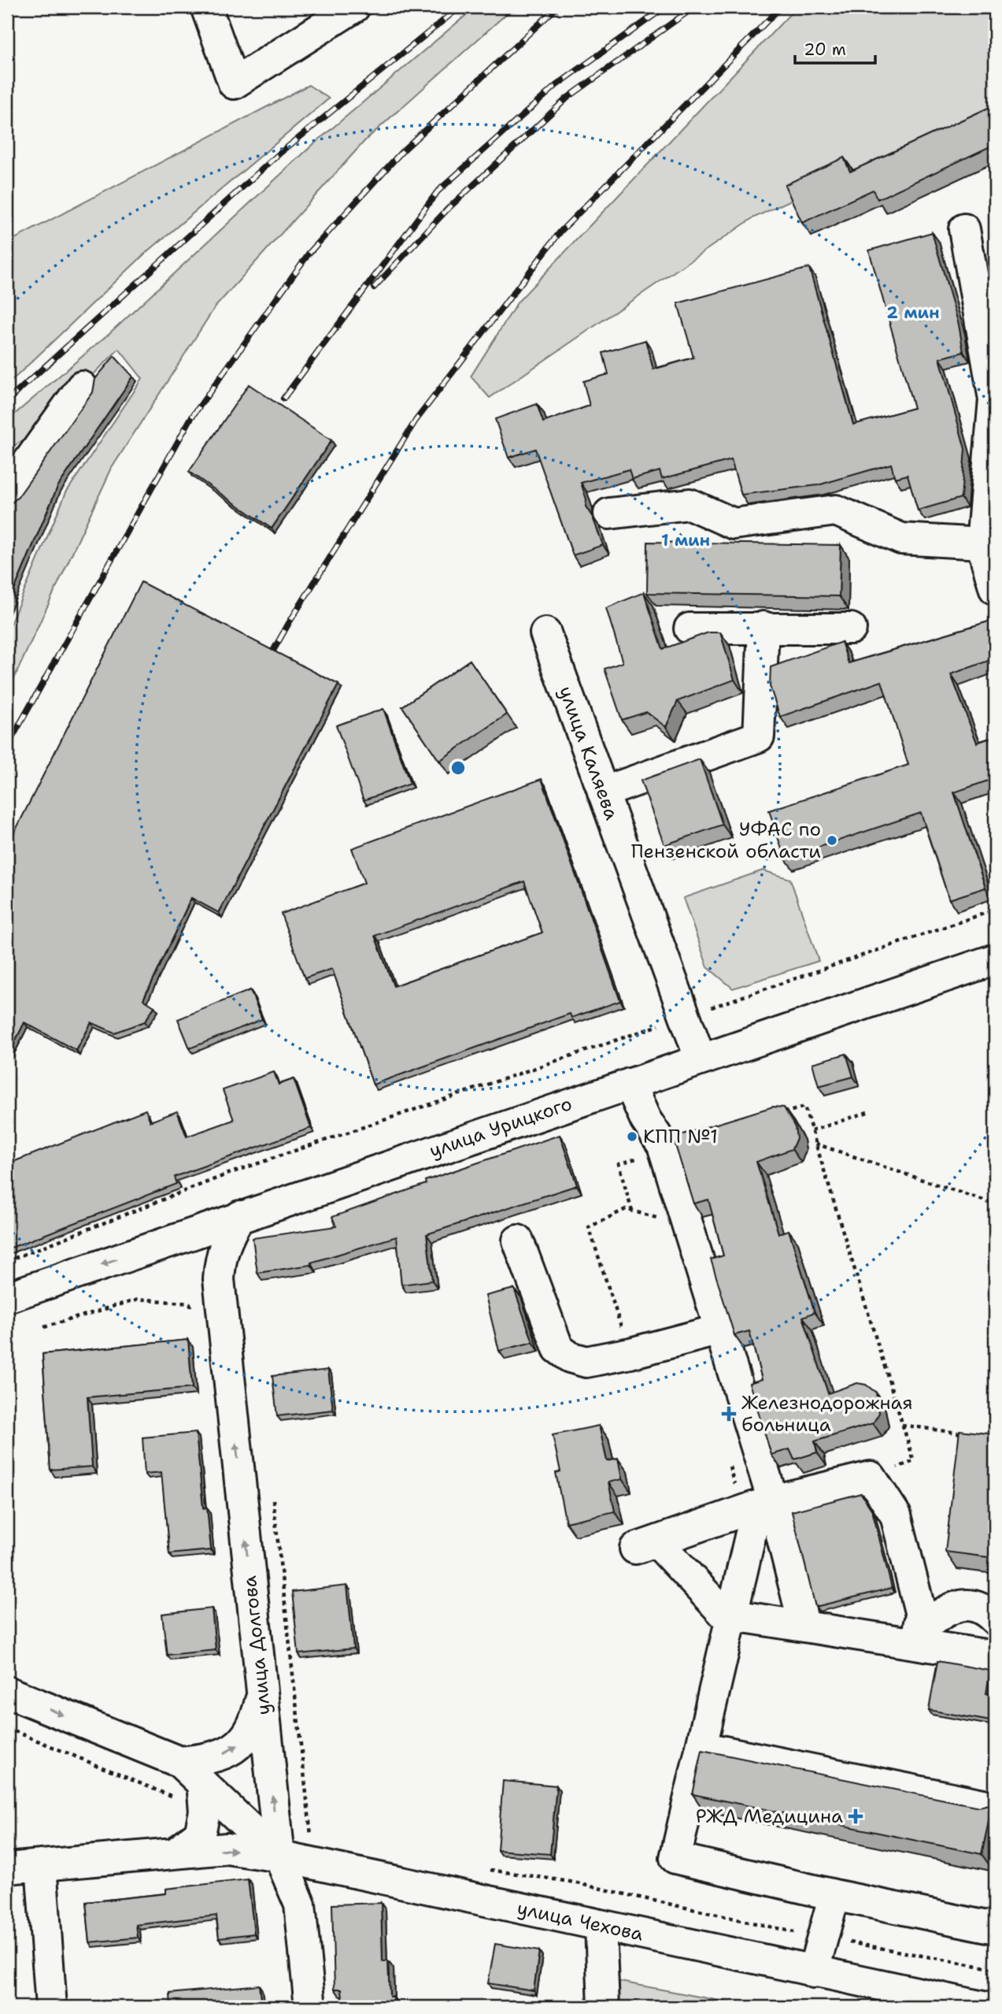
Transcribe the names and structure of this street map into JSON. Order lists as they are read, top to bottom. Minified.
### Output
{"streets":{"main road":["улица Каляева","улица Урицкого","улица Долгова","улица Чехова"]},"crossings":[["улица Каляева","улица Урицкого"],["улица Урицкого","улица Долгова"],["улица Долгова","улица Чехова"]],"one_way":["улица Долгова"],"places":{"other":["УФАС по Пензенской области","КПП №1"],"health":["Железнодорожная больница","РЖД Медицина"]},"scale_bar":"20 m","rings":["2 мин","1 мин"]}
